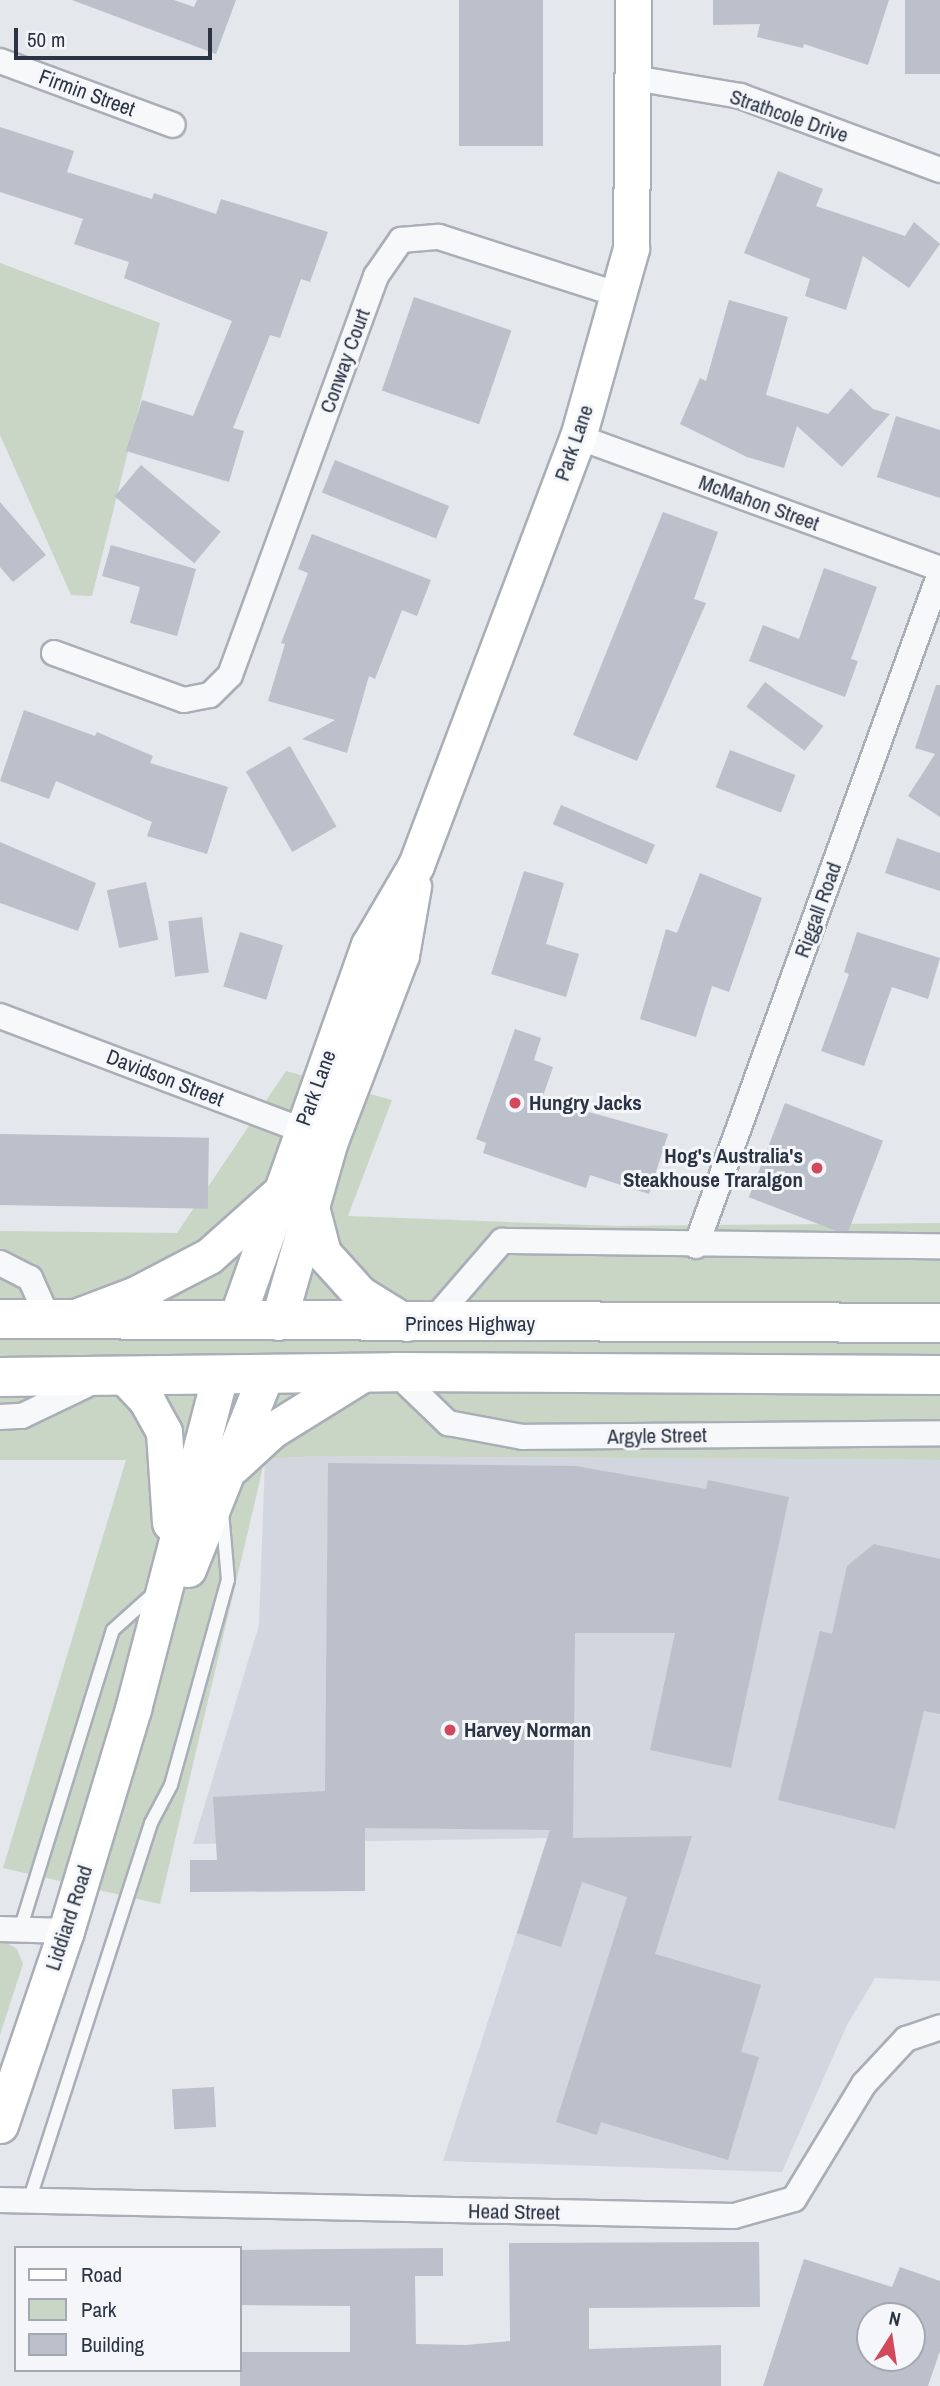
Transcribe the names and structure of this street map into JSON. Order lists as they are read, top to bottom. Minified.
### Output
{"streets":{"highway":["Princes Highway"],"street":["Firmin Street","Strathcole Drive","Conway Court","Park Lane","McMahon Street","Riggall Road","Davidson Street","Argyle Street","Liddiard Road","Head Street"]},"crossings":[["Strathcole Drive","Park Lane"],["Conway Court","Park Lane"],["Park Lane","McMahon Street"],["Park Lane","Davidson Street"],["Park Lane","Princes Highway"],["McMahon Street","Riggall Road"]],"places":["Hungry Jacks","Hog's Australia's Steakhouse Traralgon","Harvey Norman"],"legend":["Road","Park","Building"],"scale_bar":"50 m","north":"top"}
